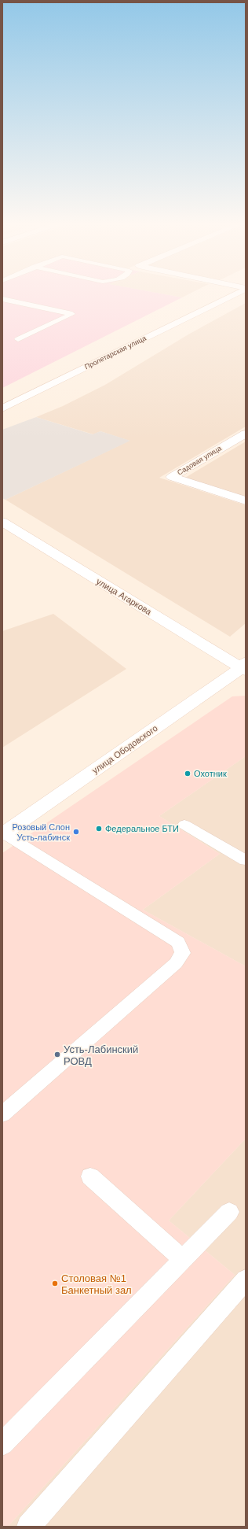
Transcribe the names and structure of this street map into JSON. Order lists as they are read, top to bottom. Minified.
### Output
{"streets":{"street":["Пролетарская улица","Садовая улица","улица Агаркова","улица Ободовского"]},"crossings":[["улица Агаркова","улица Ободовского"]],"places":["Охотник","Федеральное БТИ","Розовый Слон Усть-лабинск","Усть-Лабинский РОВД","Столовая №1 Банкетный зал"]}
